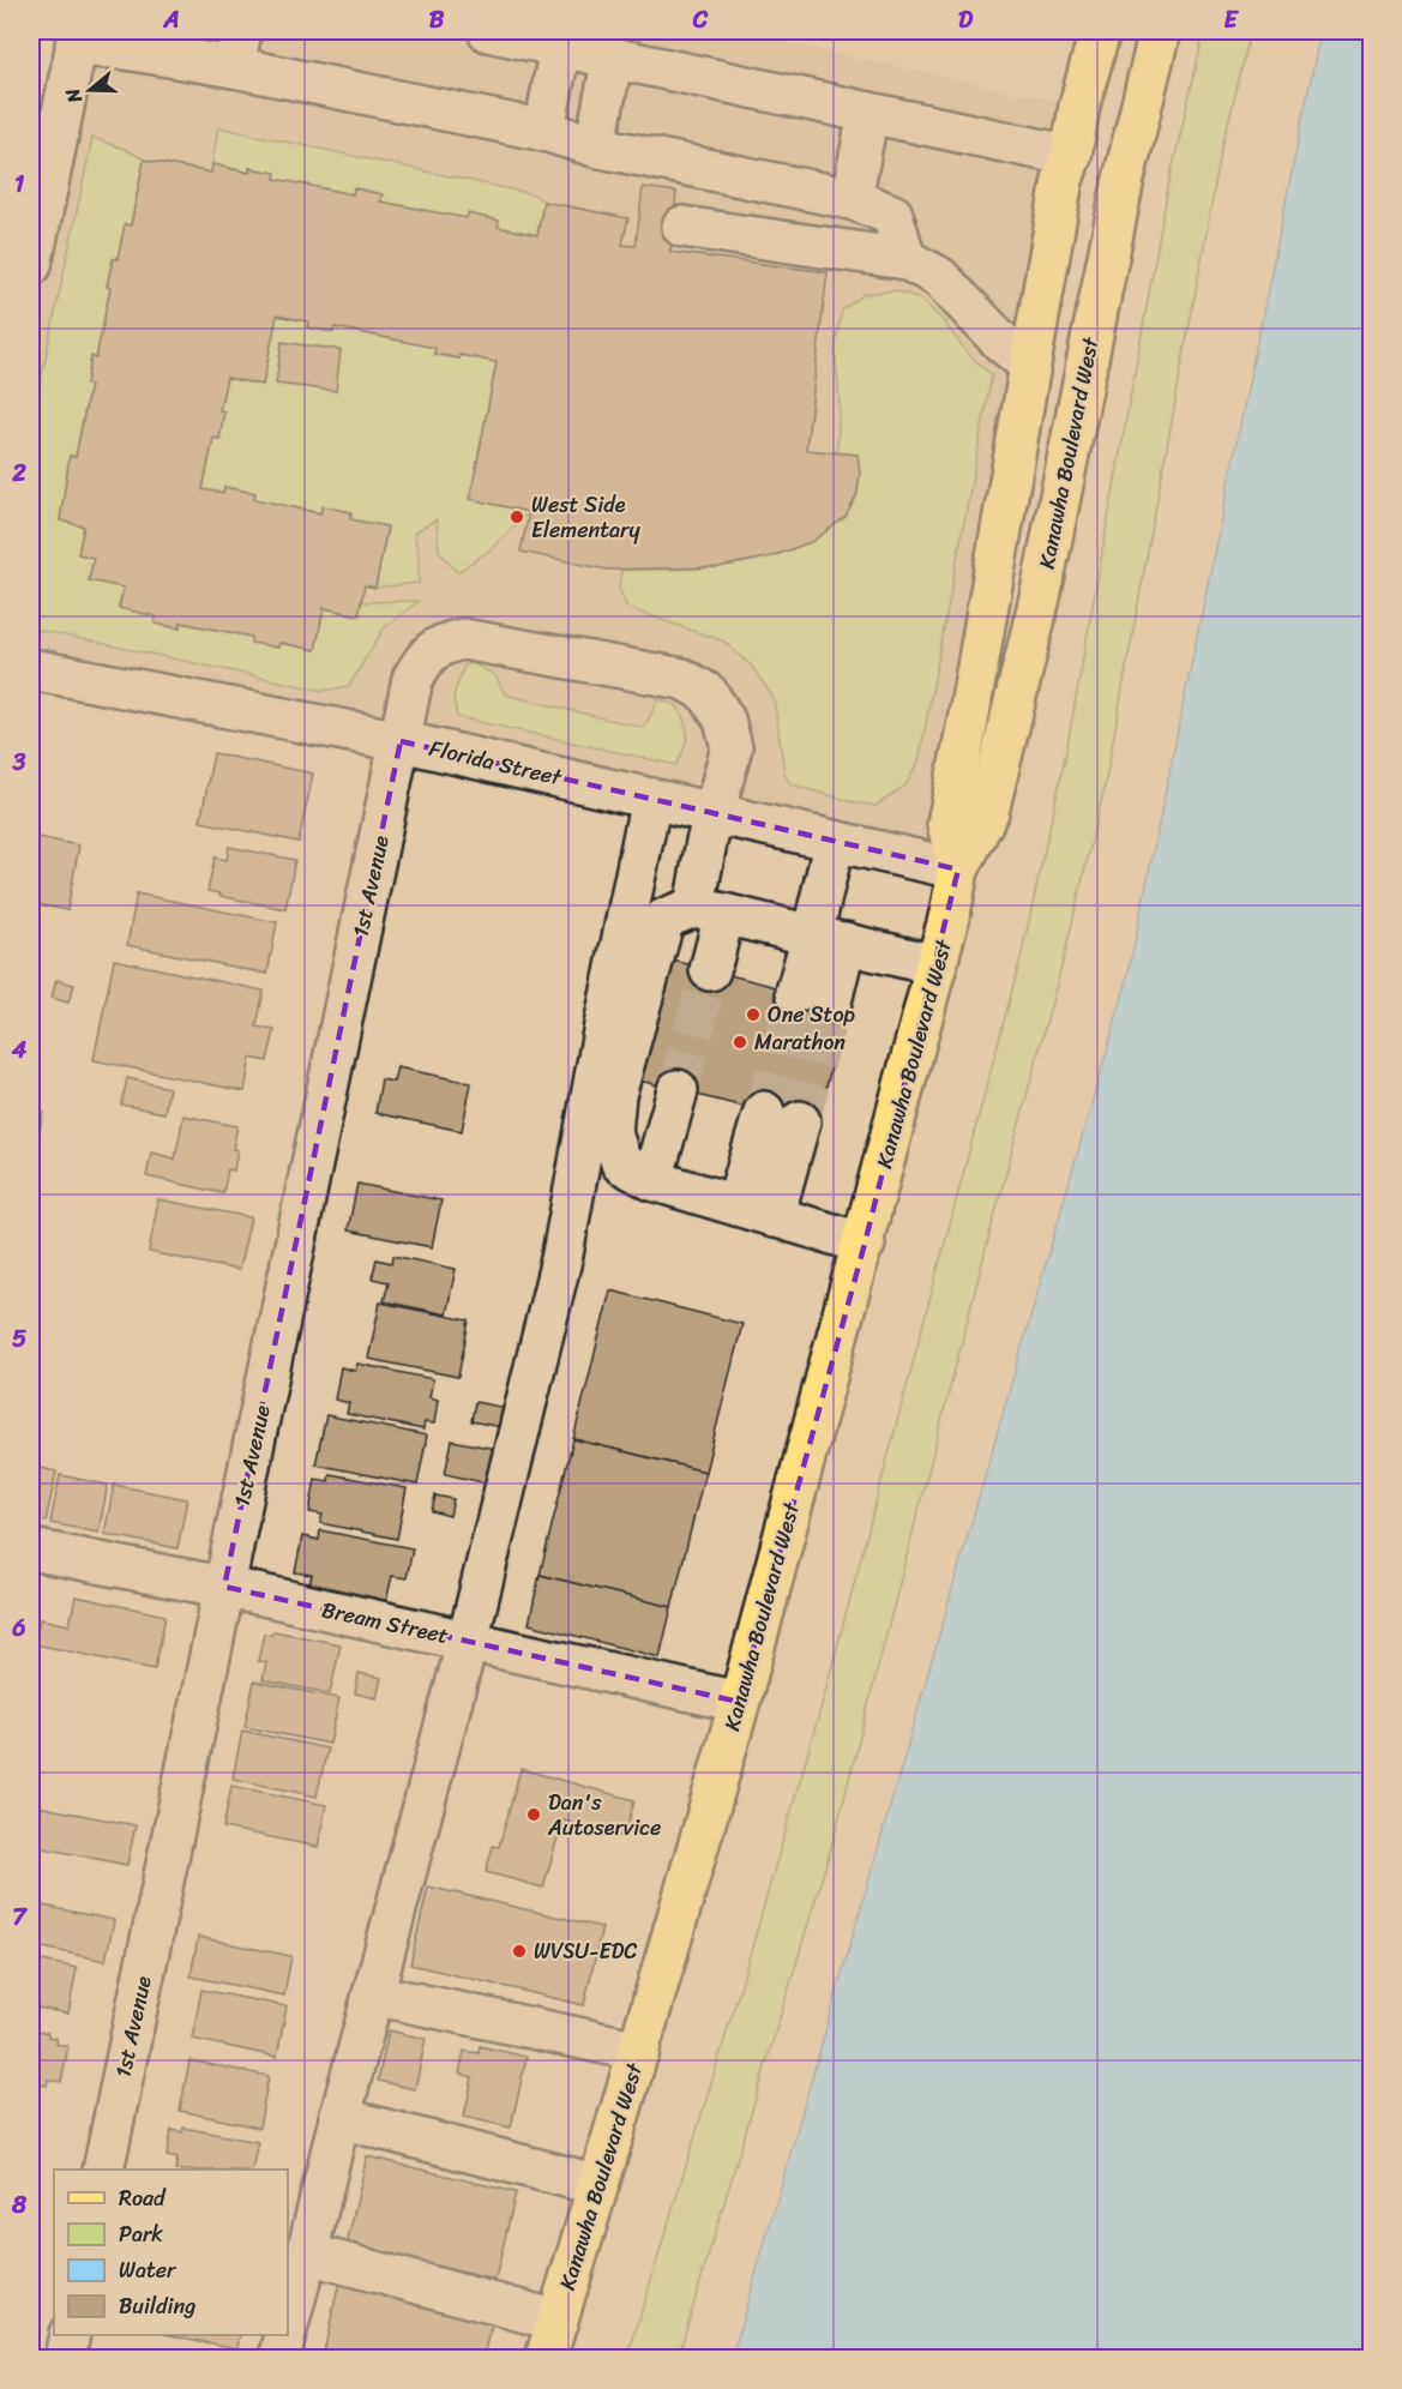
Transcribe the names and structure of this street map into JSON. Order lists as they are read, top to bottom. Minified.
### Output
{"streets":{"main road":["Kanawha Boulevard West"],"street":["Florida Street","1st Avenue","Bream Street"]},"crossings":[["Kanawha Boulevard West","Florida Street"],["Kanawha Boulevard West","Bream Street"],["Florida Street","1st Avenue"],["1st Avenue","Bream Street"]],"places":["West Side Elementary","One Stop","Marathon","Dan's Autoservice","WVSU-EDC"],"legend":["Road","Park","Water","Building"],"north":"left","grid":{"columns":["A","B","C","D","E"],"rows":["1","2","3","4","5","6","7","8"]}}
